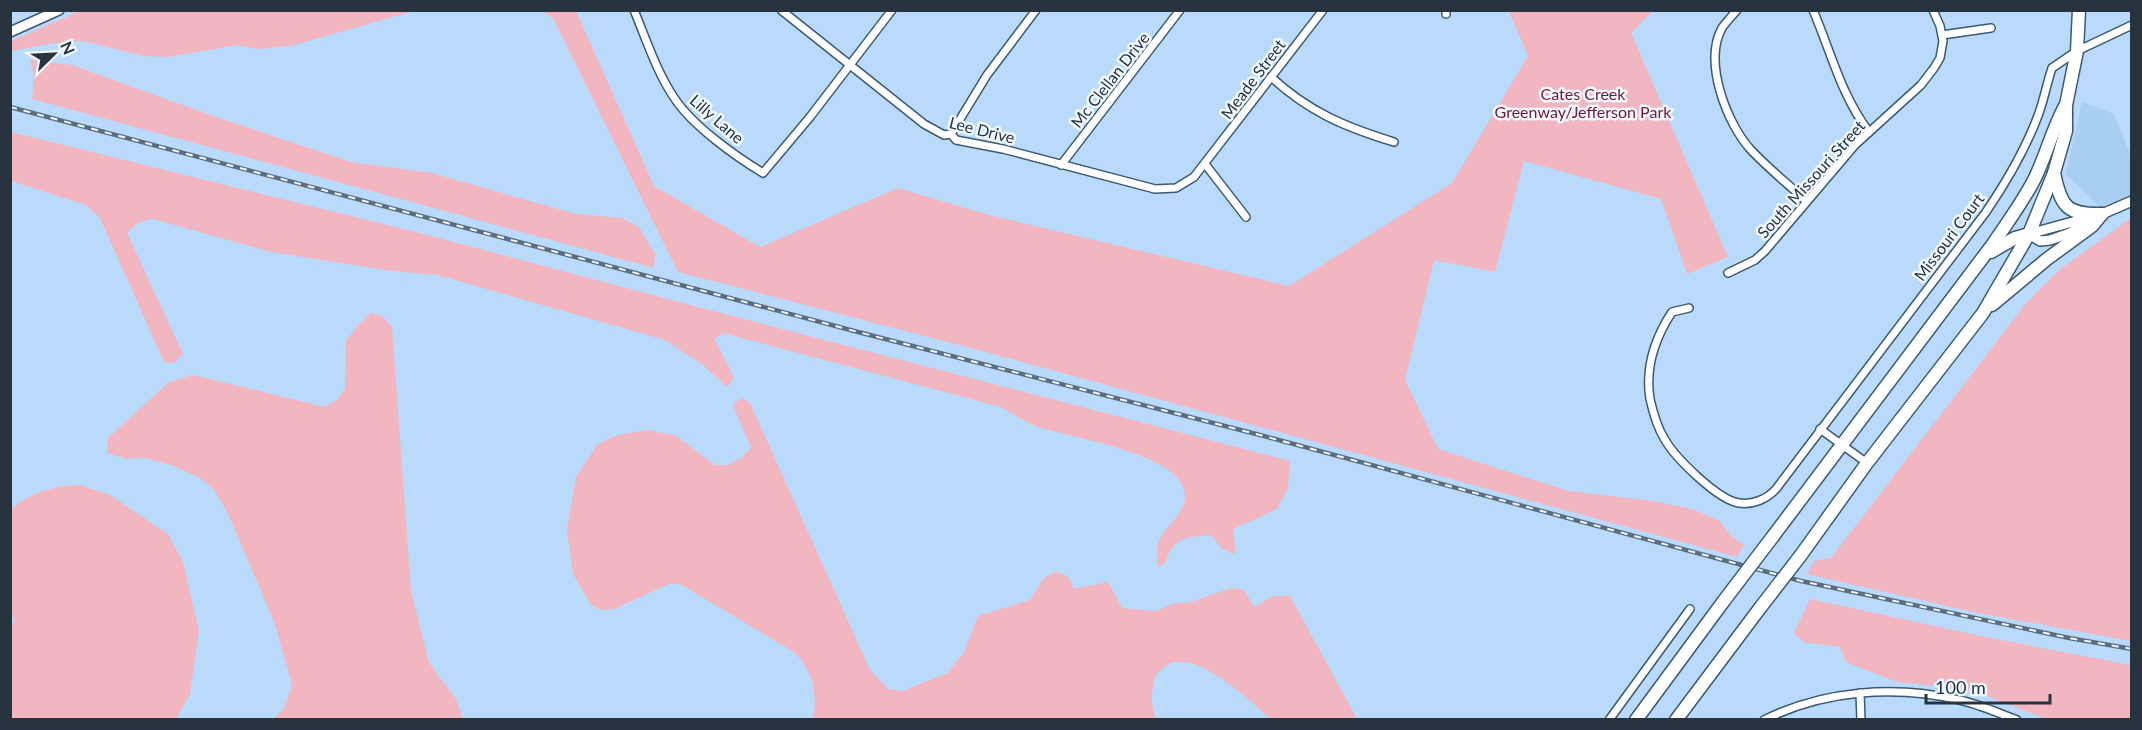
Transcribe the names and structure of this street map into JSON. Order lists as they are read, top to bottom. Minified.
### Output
{"streets":{"street":["Meade Street","Mc Clellan Drive","Lilly Lane","Lee Drive","South Missouri Street","Missouri Court"]},"crossings":[["Meade Street","Lee Drive"],["Mc Clellan Drive","Lee Drive"],["Lilly Lane","Lee Drive"]],"parks":["Cates Creek Greenway/Jefferson Park"],"scale_bar":"100 m","north":"top right"}
